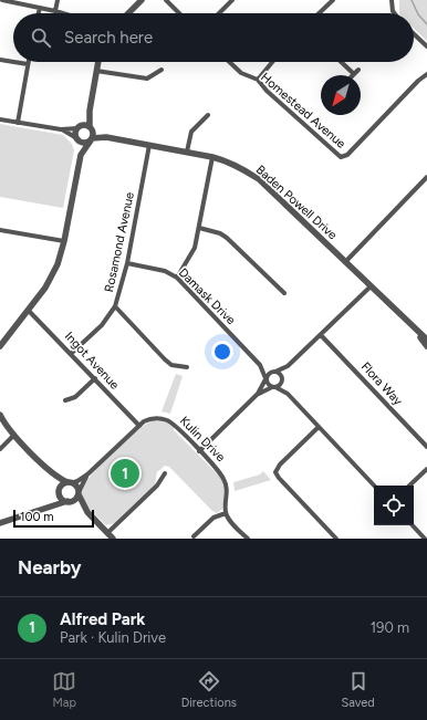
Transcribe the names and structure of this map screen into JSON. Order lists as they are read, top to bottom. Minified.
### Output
{"streets":{"street":["Homestead Avenue","Baden Powell Drive","Rosamond Avenue","Damask Drive","Ingot Avenue","Flora Way","Kulin Drive"]},"crossings":[["Baden Powell Drive","Rosamond Avenue"],["Rosamond Avenue","Damask Drive"],["Rosamond Avenue","Ingot Avenue"],["Ingot Avenue","Kulin Drive"]],"scale_bar":"100 m","north":"bottom left","page":{"search":"Search here","pins":"1","scale":"100 m","heading":"Nearby","list":[{"mark":"1","name":"Alfred Park","note":"Park · Kulin Drive","value":"190 m"}],"nav":["Map","Directions","Saved"]}}
